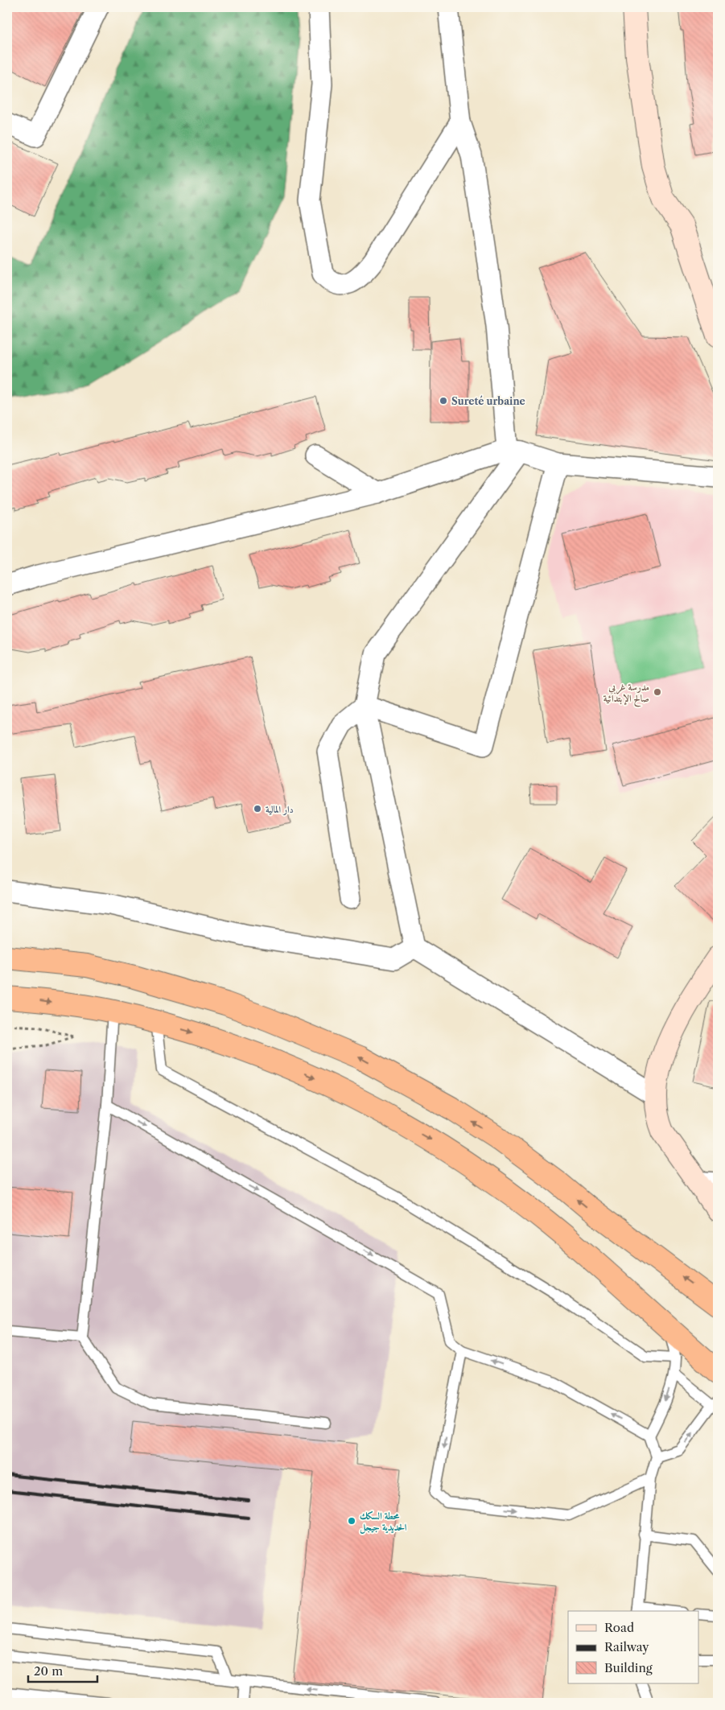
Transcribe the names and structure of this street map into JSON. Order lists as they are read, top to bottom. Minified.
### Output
{"places":["Sureté urbaine","مدرسة غربي صالح الإبتدائية","دار المالية","محطة السكك الحديدية جيجل"],"legend":["Road","Railway","Building"],"scale_bar":"20 m"}
